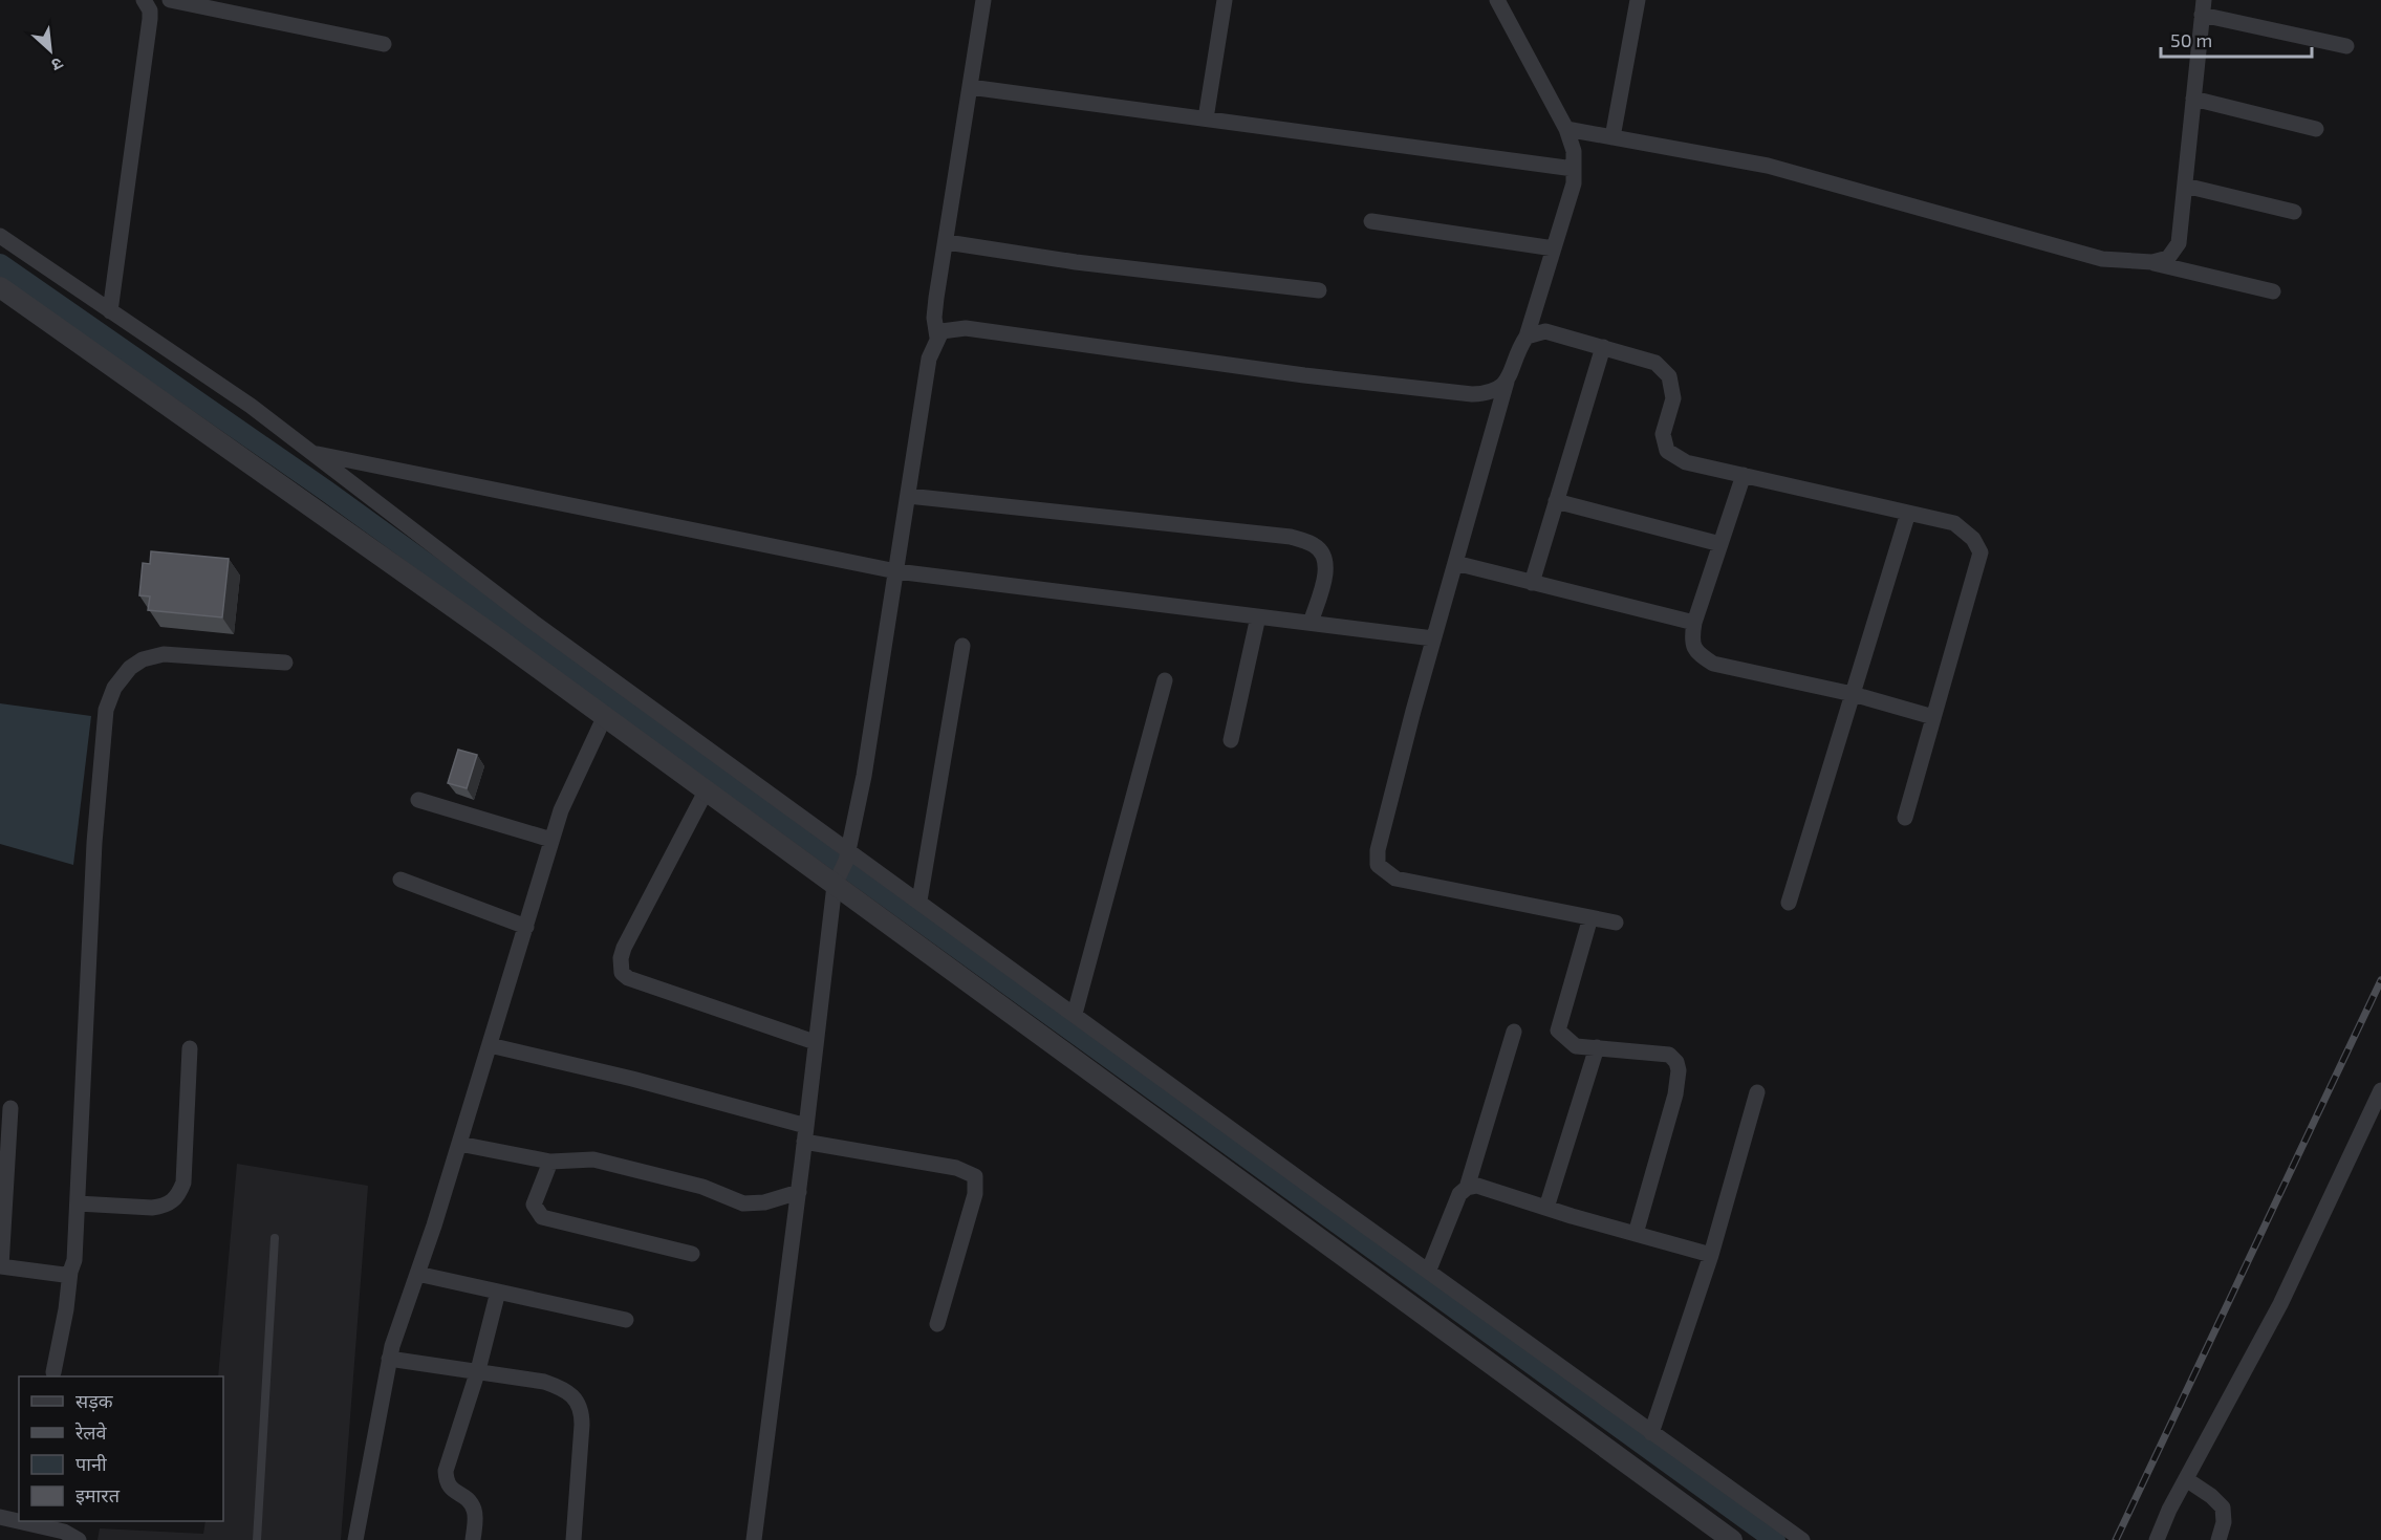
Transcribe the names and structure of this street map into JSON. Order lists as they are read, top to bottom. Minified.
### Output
{"legend":["सड़क","रेलवे","पानी","इमारत"],"scale_bar":"50 m","north":"bottom right"}
